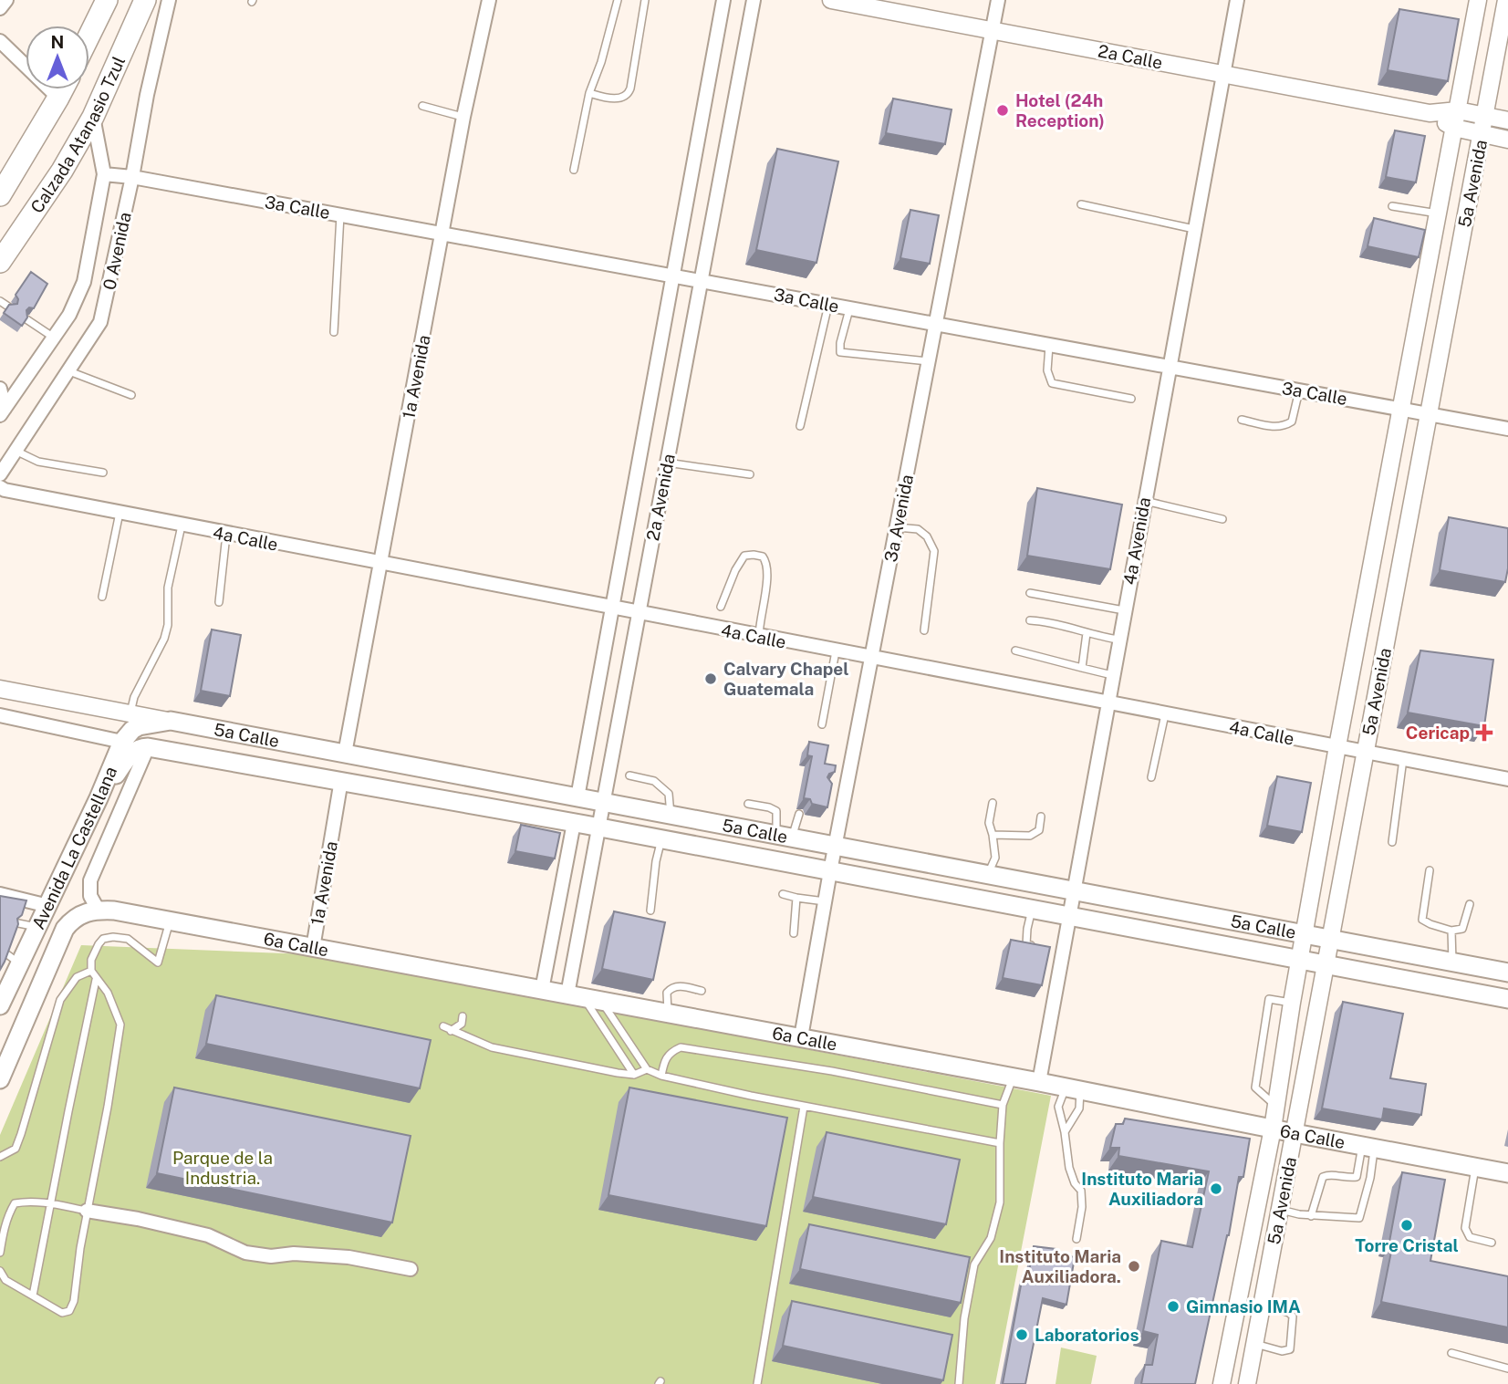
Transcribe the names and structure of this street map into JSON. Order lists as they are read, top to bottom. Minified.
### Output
{"streets":{"main road":["Calzada Atanasio Tzul","5a Calle","Avenida La Castellana","6a Calle"],"street":["2a Calle","5a Avenida","3a Calle","0 Avenida","1a Avenida","2a Avenida","3a Avenida","4a Calle","4a Avenida"]},"crossings":[["2a Calle","5a Avenida"],["2a Calle","3a Avenida"],["2a Calle","4a Avenida"],["Calzada Atanasio Tzul","0 Avenida"],["5a Avenida","3a Calle"],["5a Avenida","4a Calle"],["5a Avenida","5a Calle"],["5a Avenida","6a Calle"],["3a Calle","0 Avenida"],["3a Calle","1a Avenida"],["3a Calle","2a Avenida"],["3a Calle","3a Avenida"],["3a Calle","4a Avenida"],["1a Avenida","4a Calle"],["1a Avenida","5a Calle"],["1a Avenida","6a Calle"],["2a Avenida","4a Calle"],["2a Avenida","5a Calle"],["2a Avenida","6a Calle"],["3a Avenida","4a Calle"],["3a Avenida","5a Calle"],["3a Avenida","6a Calle"],["4a Calle","4a Avenida"],["4a Avenida","5a Calle"],["4a Avenida","6a Calle"],["5a Calle","Avenida La Castellana"],["Avenida La Castellana","6a Calle"]],"parks":["Parque de la Industria."],"places":{"other":["Hotel (24h Reception)","Calvary Chapel Guatemala","Instituto Maria Auxiliadora","Torre Cristal","Instituto Maria Auxiliadora.","Gimnasio IMA","Laboratorios"],"health":["Cericap"]},"north":"top"}
